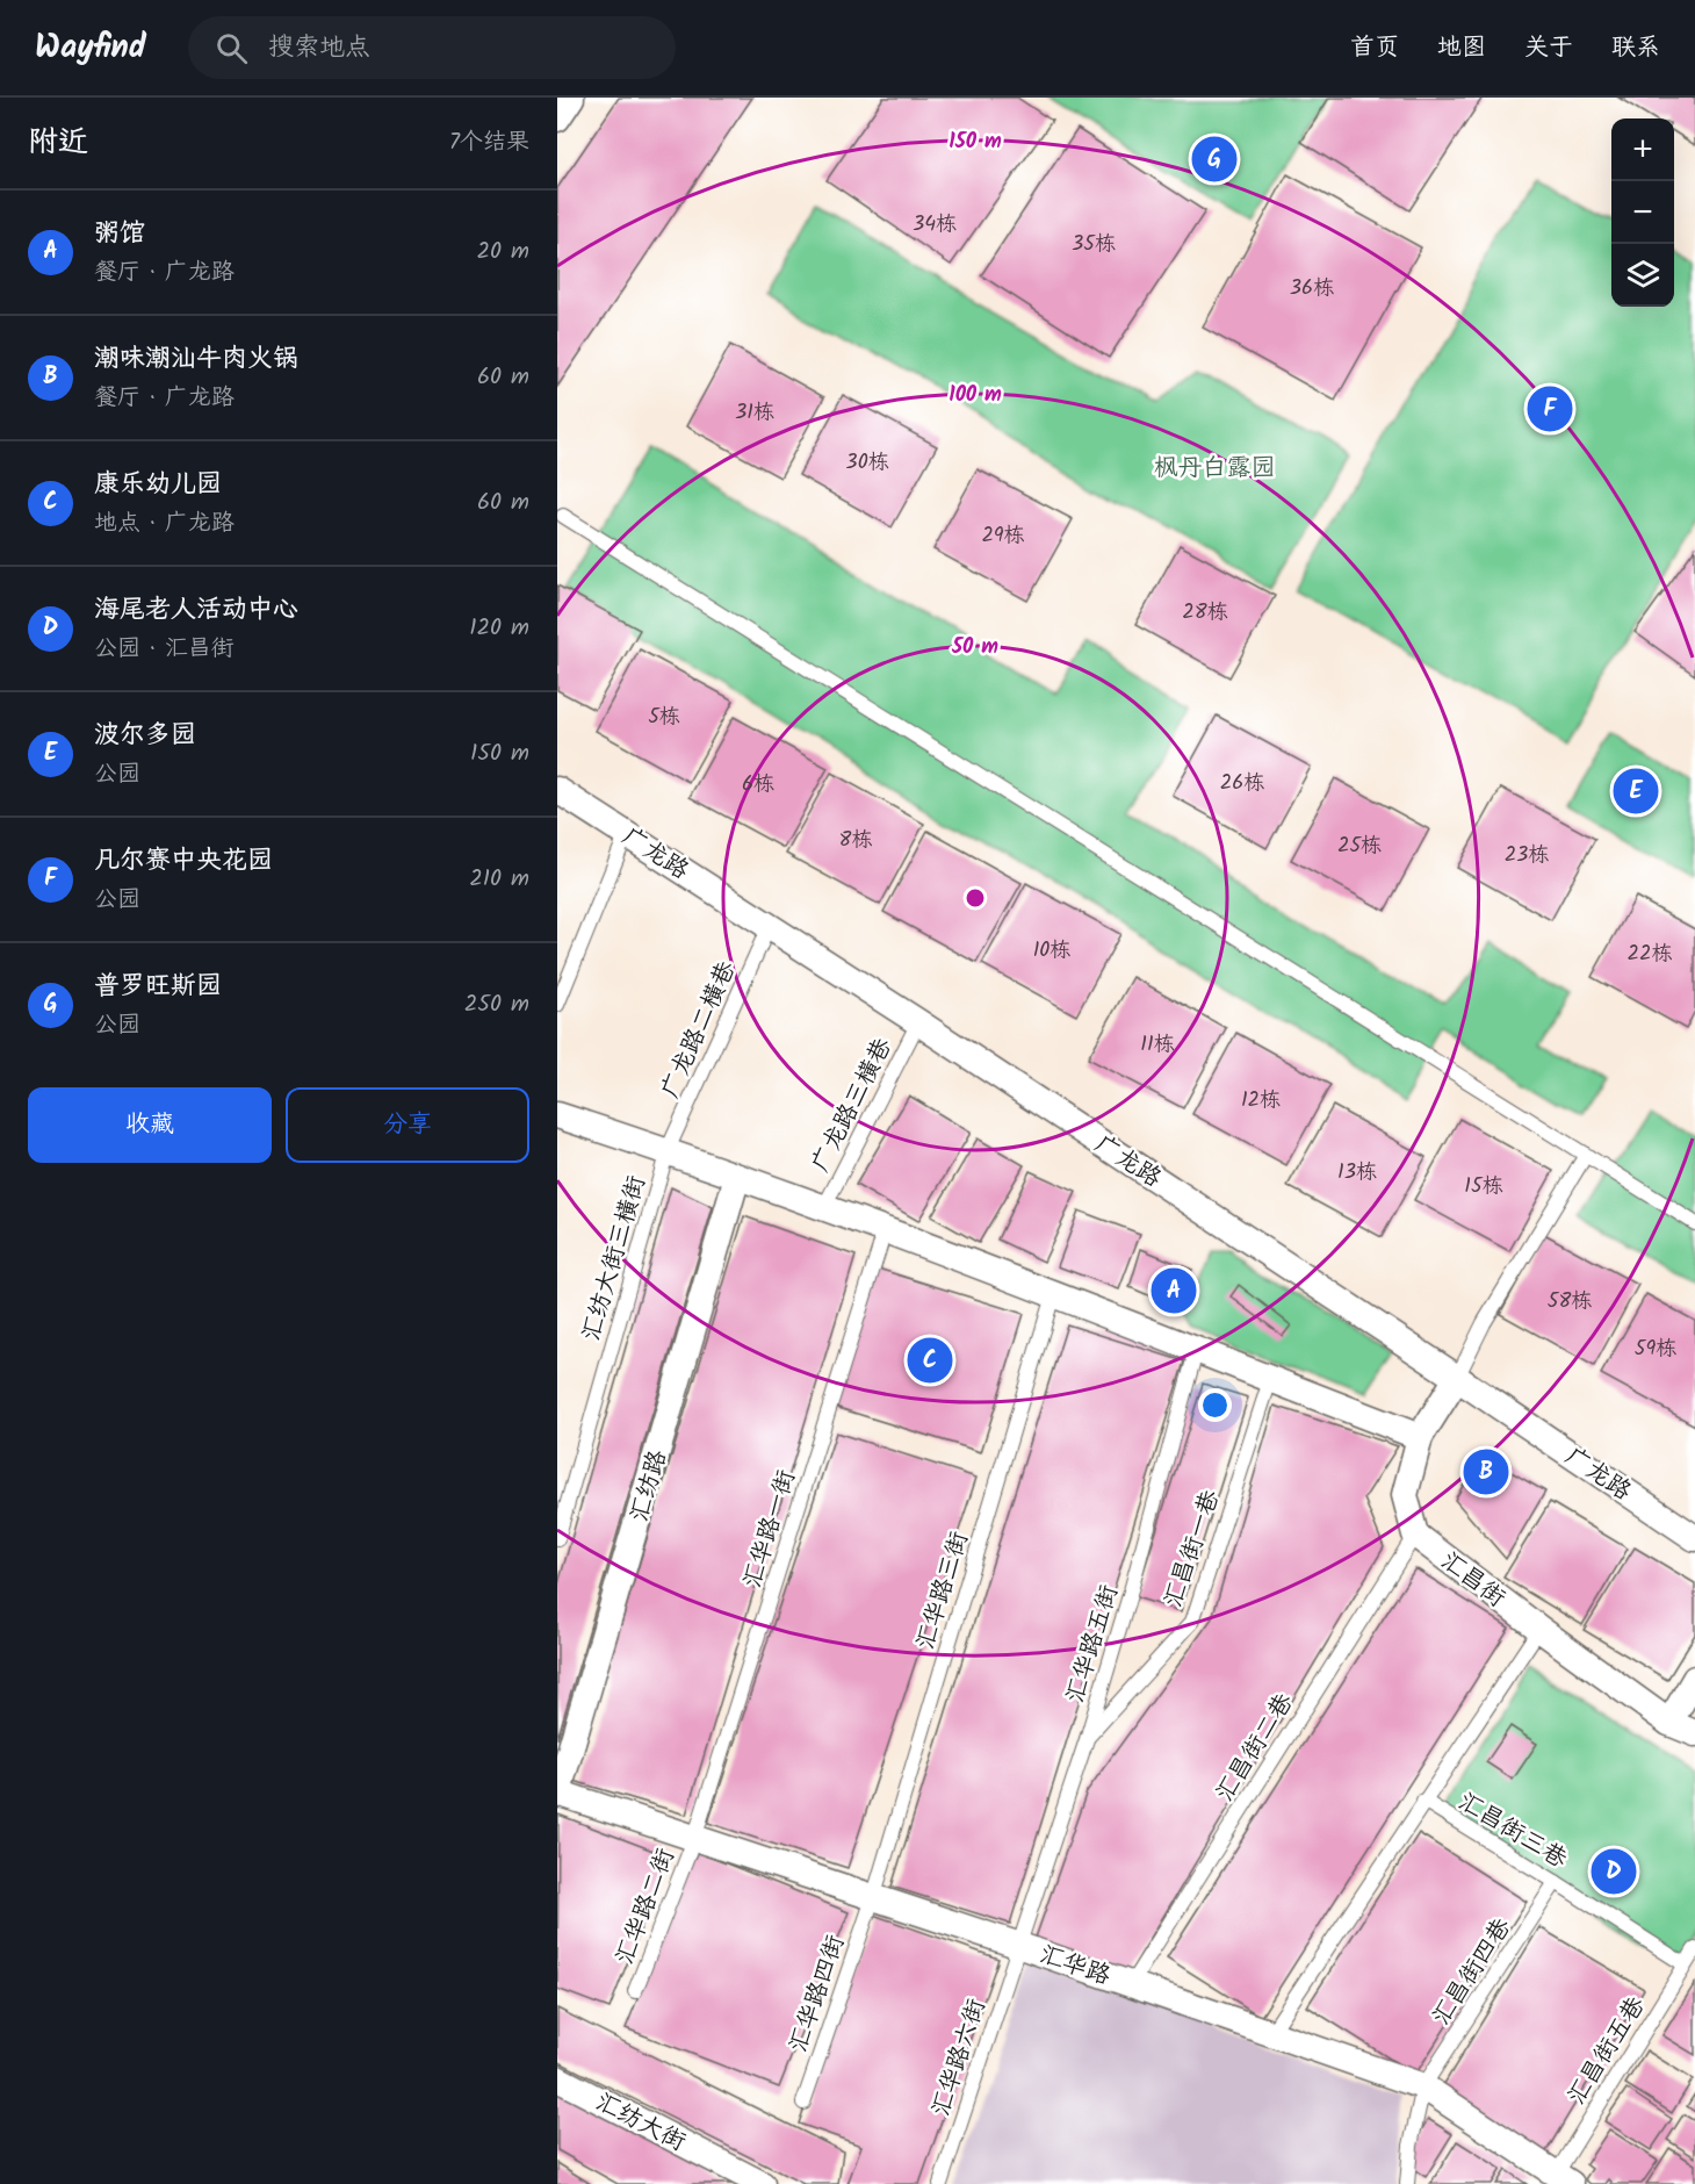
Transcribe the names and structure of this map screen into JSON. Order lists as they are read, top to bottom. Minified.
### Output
{"streets":{"street":["广龙路","汇纺路","汇昌街","汇华路","汇纺大街"],"lane":["广龙路二横巷","广龙路三横巷","汇纺大街三横街","汇华路一街","汇昌街一巷","汇华路三街","汇华路五街","汇昌街二巷","汇昌街三巷","汇华路二街","汇昌街四巷","汇华路四街","汇昌街五巷","汇华路六街"]},"crossings":[["广龙路","广龙路二横巷"],["广龙路","广龙路三横巷"],["广龙路","汇昌街"],["广龙路二横巷","汇纺大街三横街"],["汇纺路","汇华路"],["汇华路一街","汇华路二街"],["汇华路一街","汇华路"],["汇昌街一巷","汇华路五街"],["汇昌街","汇昌街二巷"],["汇昌街","汇昌街三巷"],["汇华路三街","汇华路"],["汇华路三街","汇华路四街"],["汇华路五街","汇华路"],["汇华路五街","汇华路六街"],["汇昌街二巷","汇华路"],["汇昌街三巷","汇华路"],["汇昌街三巷","汇昌街四巷"],["汇昌街三巷","汇昌街五巷"],["汇华路二街","汇华路"],["汇华路","汇昌街四巷"],["汇华路","汇华路四街"],["汇华路","汇昌街五巷"],["汇华路","汇华路六街"]],"parks":["枫丹白露园"],"house_numbers":["34栋","35栋","36栋","31栋","30栋","29栋","28栋","5栋","26栋","6栋","8栋","25栋","23栋","10栋","22栋","11栋","12栋","13栋","15栋","58栋","59栋"],"page":{"header":"Wayfind","search":"搜索地点","nav":["首页","地图","关于","联系"],"heading":["附近","7个结果"],"map_buttons":["+","−"],"pins":["G","F","E","A","C","B","D"],"list":[{"mark":"A","name":"粥馆","note":"餐厅 · 广龙路","value":"20 m"},{"mark":"B","name":"潮味潮汕牛肉火锅","note":"餐厅 · 广龙路","value":"60 m"},{"mark":"C","name":"康乐幼儿园","note":"地点 · 广龙路","value":"60 m"},{"mark":"D","name":"海尾老人活动中心","note":"公园 · 汇昌街","value":"120 m"},{"mark":"E","name":"波尔多园","note":"公园","value":"150 m"},{"mark":"F","name":"凡尔赛中央花园","note":"公园","value":"210 m"},{"mark":"G","name":"普罗旺斯园","note":"公园","value":"250 m"}],"buttons":["收藏","分享"]},"rings":["150 m","100 m","50 m"]}
